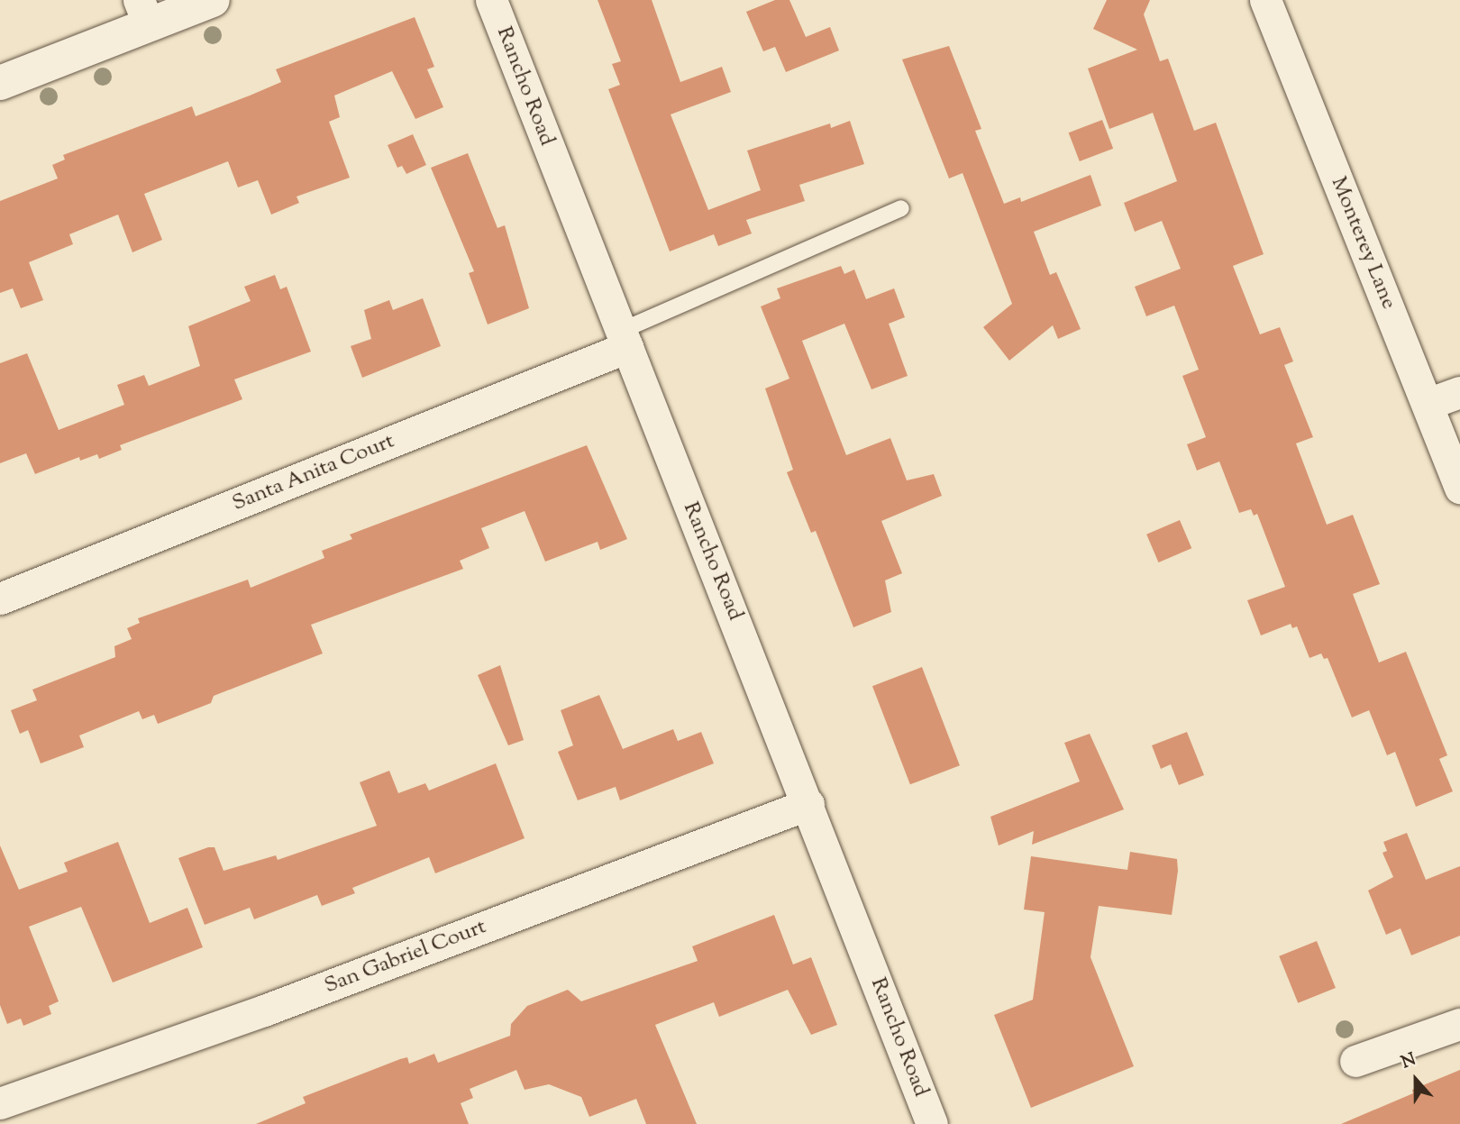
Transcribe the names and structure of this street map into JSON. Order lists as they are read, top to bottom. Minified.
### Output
{"streets":{"street":["Rancho Road","Monterey Lane","Santa Anita Court","San Gabriel Court"]},"crossings":[["Rancho Road","Santa Anita Court"],["Rancho Road","San Gabriel Court"]],"north":"top"}
